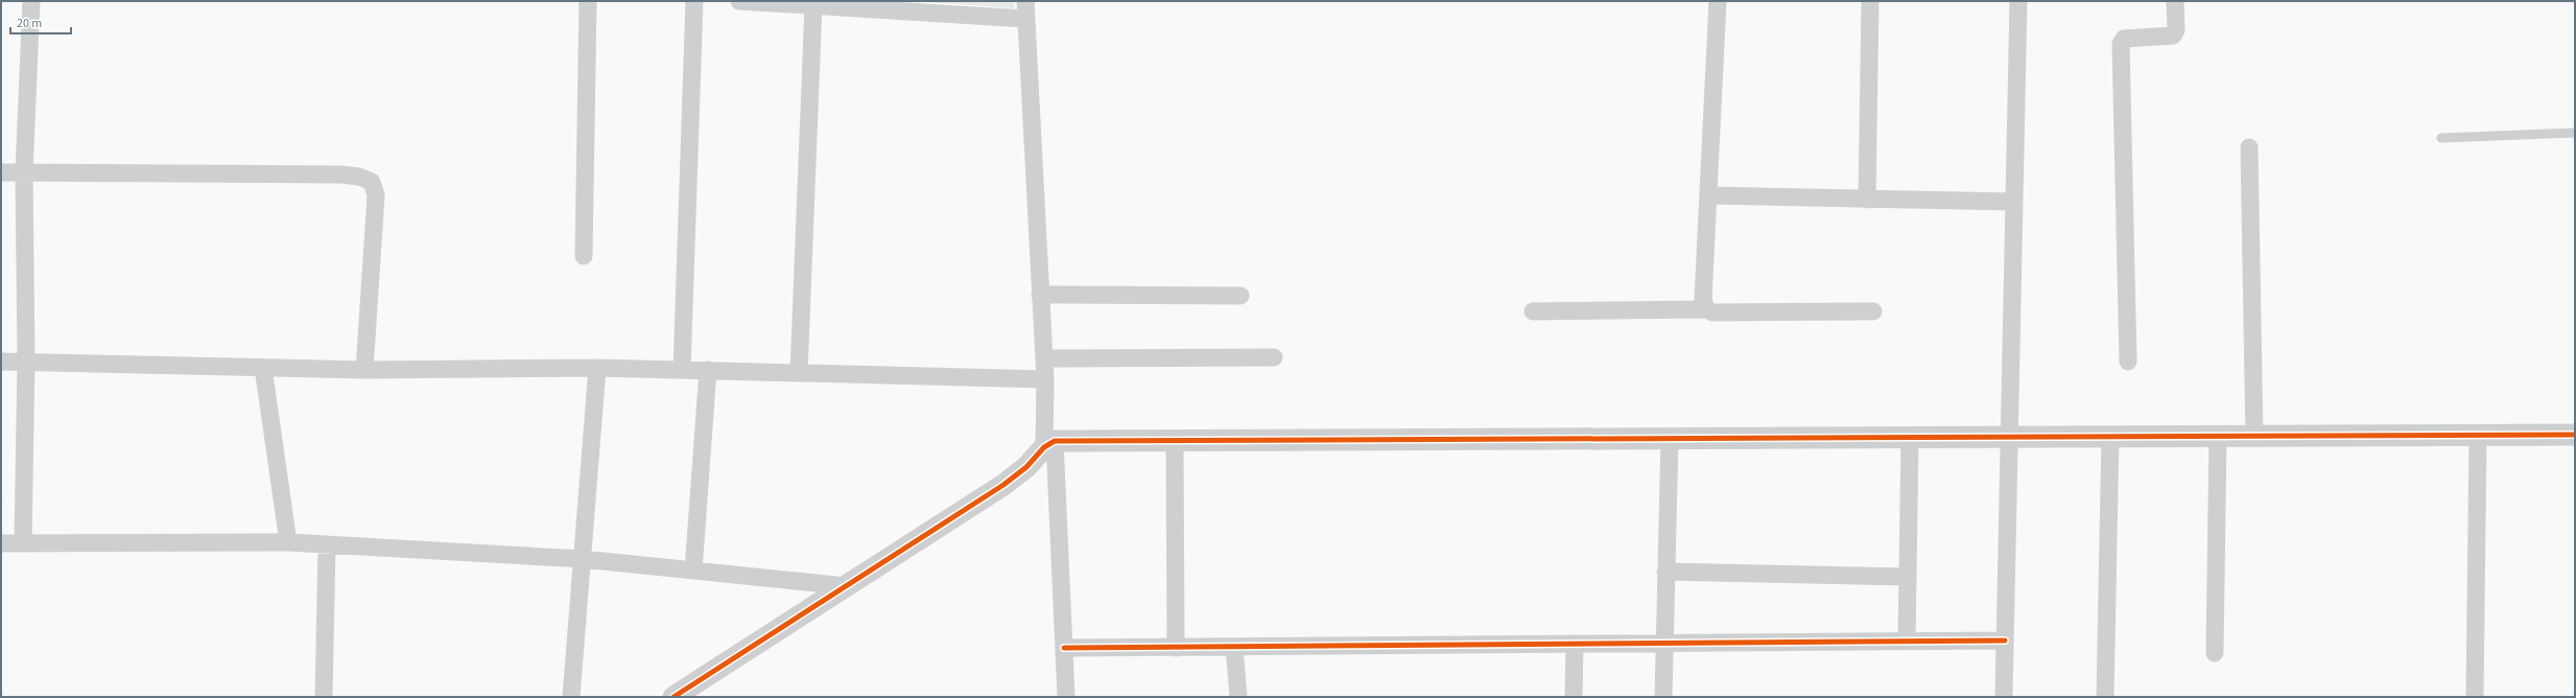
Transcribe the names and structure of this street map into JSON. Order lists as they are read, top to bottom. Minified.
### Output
{"scale_bar":"20 m"}
